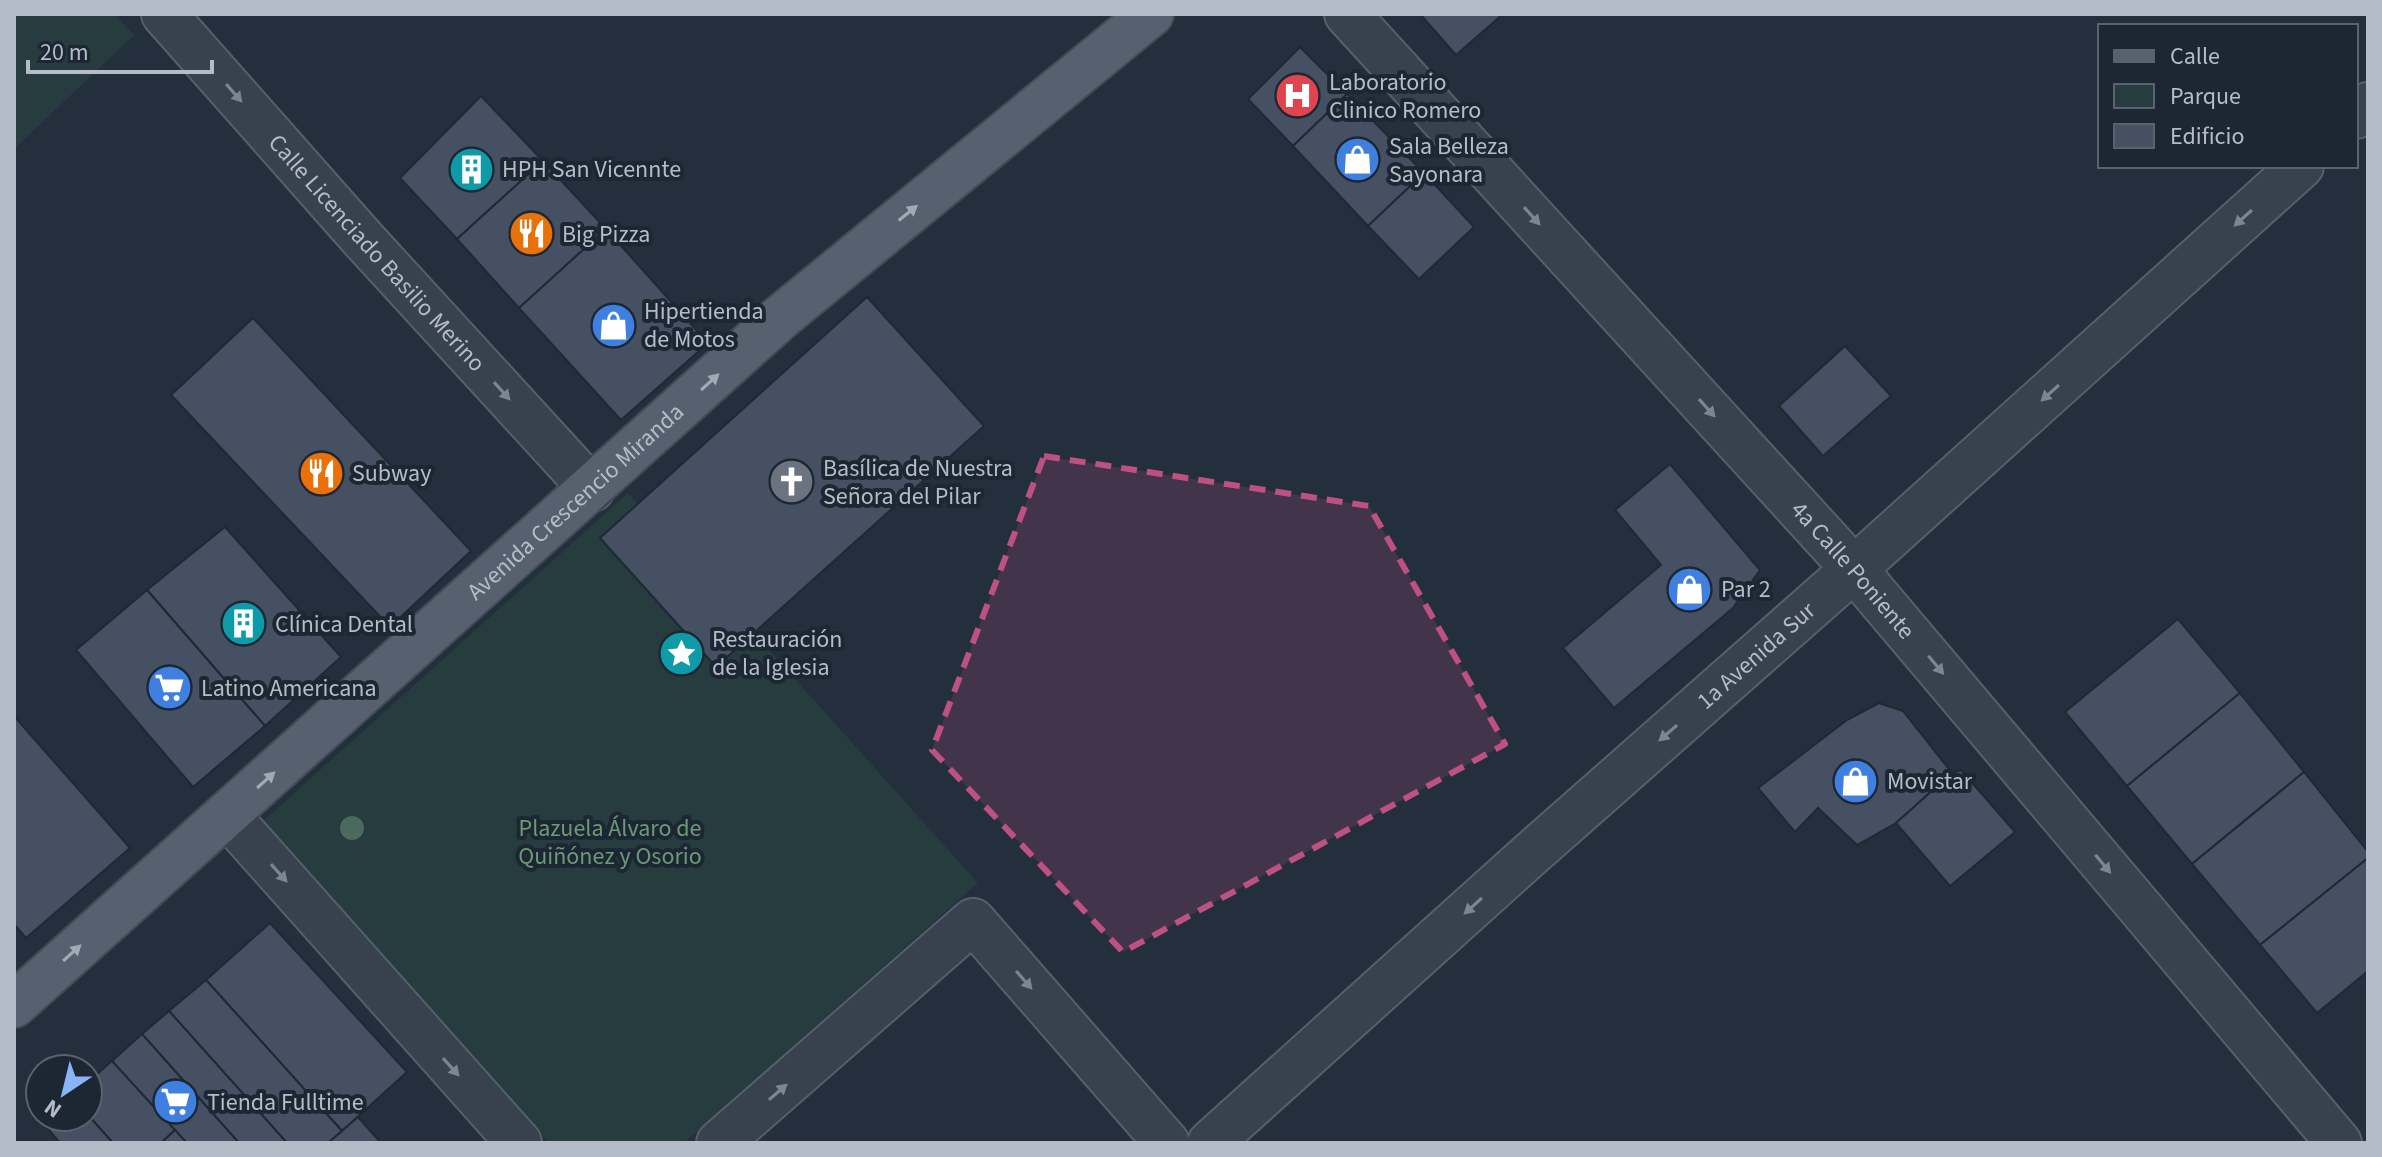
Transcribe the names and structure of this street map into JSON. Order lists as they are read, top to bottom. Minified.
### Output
{"streets":{"main road":["Avenida Crescencio Miranda"],"street":["Calle Licenciado Basilio Merino","4a Calle Poniente","1a Avenida Sur"]},"crossings":[["Calle Licenciado Basilio Merino","Avenida Crescencio Miranda"],["4a Calle Poniente","1a Avenida Sur"]],"one_way":["Calle Licenciado Basilio Merino","Avenida Crescencio Miranda","4a Calle Poniente","1a Avenida Sur"],"parks":["Plazuela Álvaro de Quiñónez y Osorio"],"places":{"hospital":["Laboratorio Clinico Romero"],"shop":["Sala Belleza Sayonara","Hipertienda de Motos","Par 2","Movistar"],"building":["HPH San Vicennte","Clínica Dental"],"restaurant":["Big Pizza","Subway"],"church":["Basílica de Nuestra Señora del Pilar"],"place":["Restauración de la Iglesia"],"supermarket":["Latino Americana","Tienda Fulltime"]},"legend":["Calle","Parque","Edificio"],"scale_bar":"20 m","north":"bottom left"}
